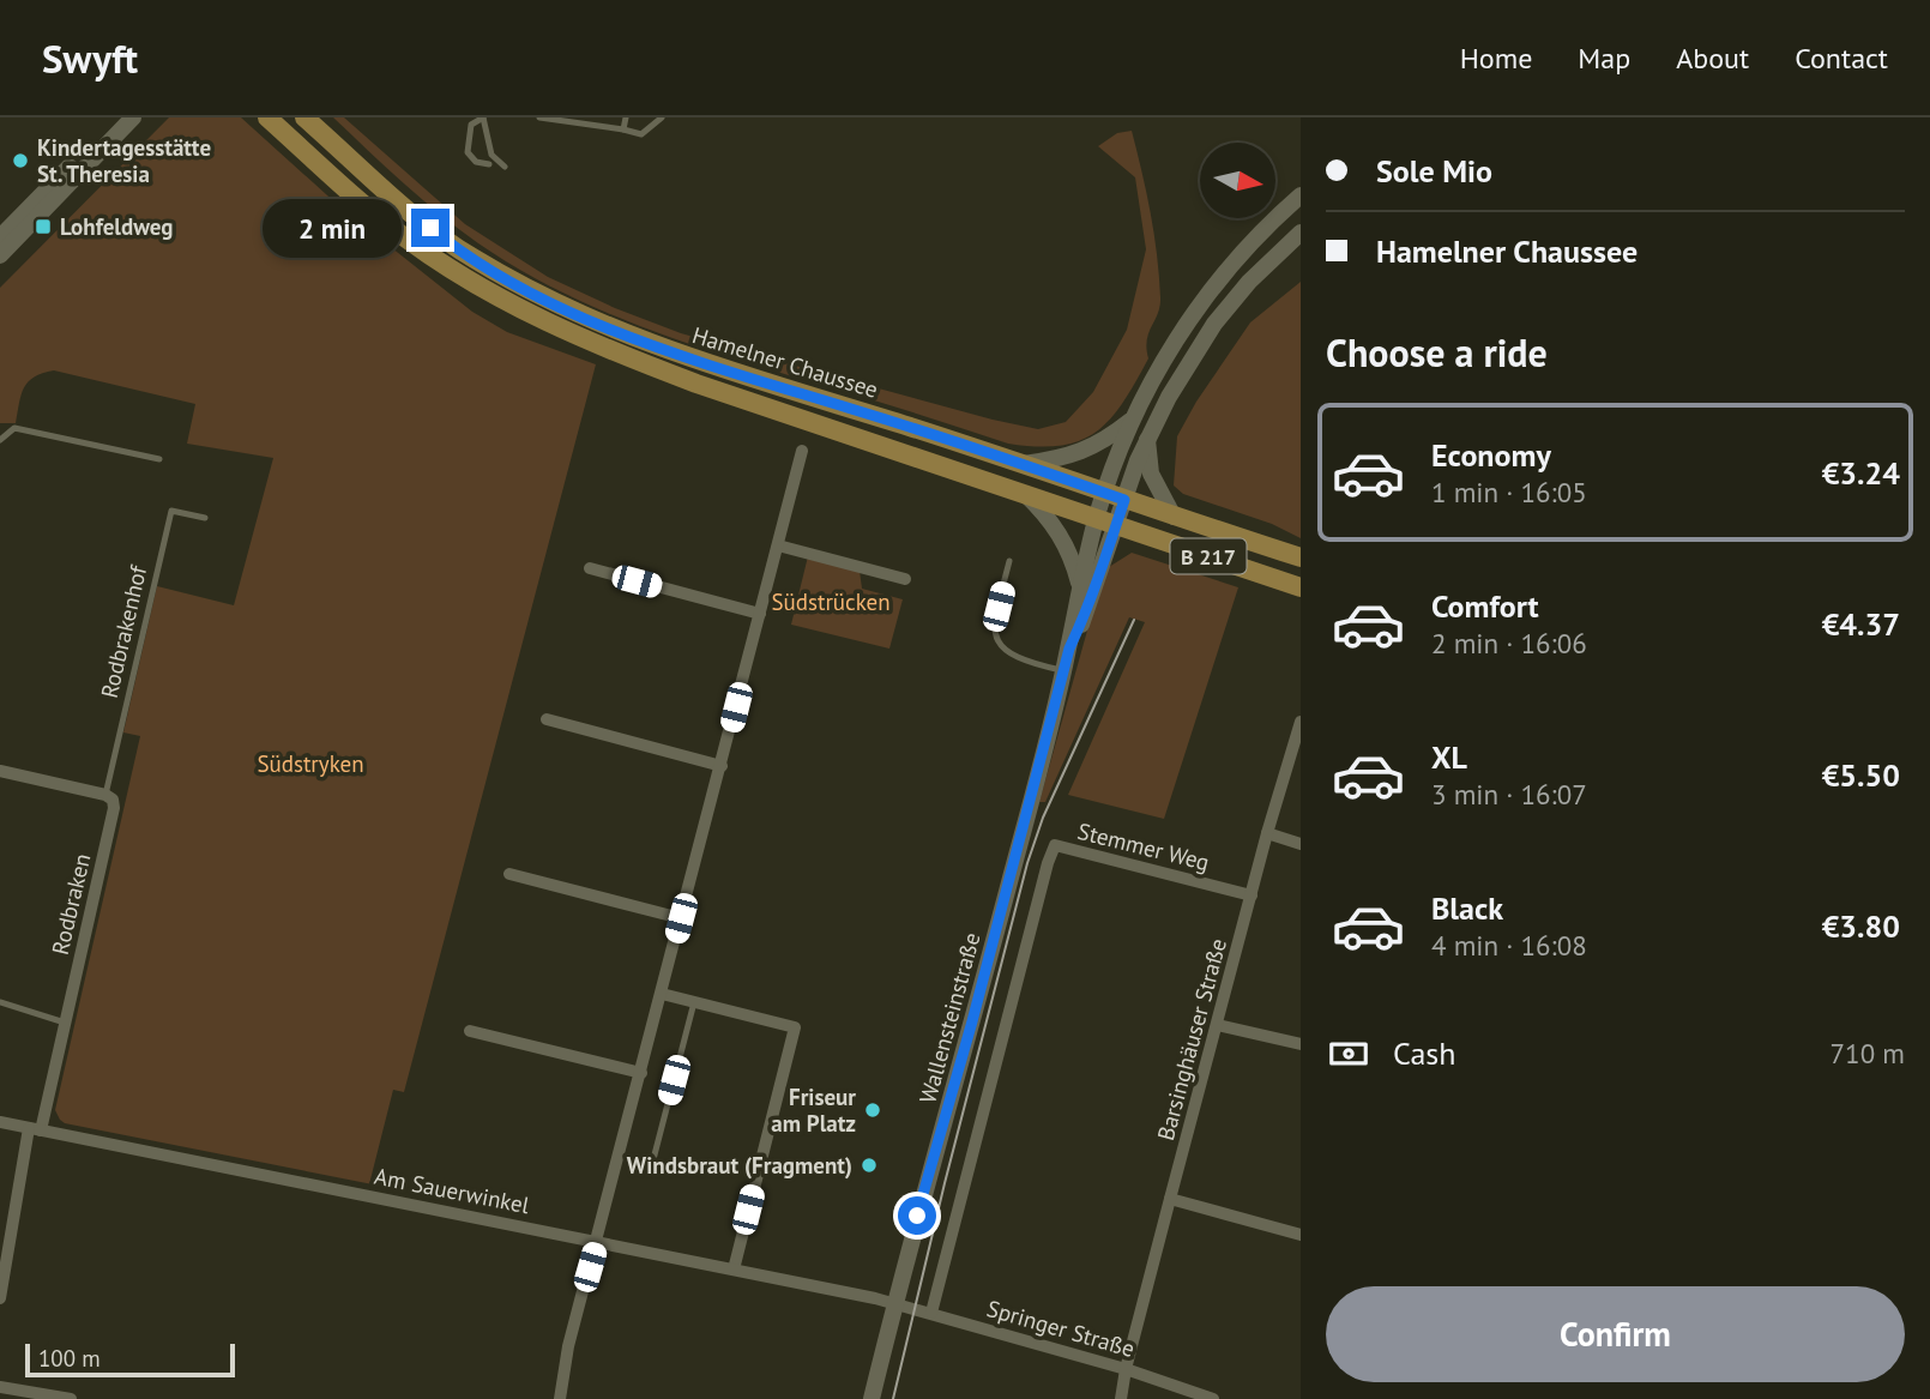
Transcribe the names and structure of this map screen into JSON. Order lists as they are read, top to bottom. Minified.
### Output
{"streets":{"main road":["Hamelner Chaussee","B 217"],"street":["Stemmer Weg","Rodbraken","Wallensteinstraße","Barsinghäuser Straße","Am Sauerwinkel","Springer Straße"],"lane":["Rodbrakenhof"]},"crossings":[["Hamelner Chaussee","Wallensteinstraße"],["Rodbrakenhof","Rodbraken"],["Stemmer Weg","Barsinghäuser Straße"],["Stemmer Weg","Springer Straße"],["Rodbraken","Am Sauerwinkel"],["Wallensteinstraße","Am Sauerwinkel"],["Wallensteinstraße","Springer Straße"],["Barsinghäuser Straße","Springer Straße"],["Am Sauerwinkel","Springer Straße"]],"parks":["Südstrücken","Südstryken"],"places":{"other":["Kindertagesstätte St. Theresia","Friseur am Platz","Windsbraut (Fragment)"],"transit":["Lohfeldweg"]},"scale_bar":"100 m","north":"right","page":{"header":"Swyft","nav":["Home","Map","About","Contact"],"banner":["Sole Mio","Hamelner Chaussee"],"bubble":"2 min","heading":"Choose a ride","list":[{"name":"Economy","note":"1 min · 16:05","value":"€3.24"},{"name":"Comfort","note":"2 min · 16:06","value":"€4.37"},{"name":"XL","note":"3 min · 16:07","value":"€5.50"},{"name":"Black","note":"4 min · 16:08","value":"€3.80"}],"pay":["Cash","710 m"],"buttons":"Confirm","scale":"100 m"}}
